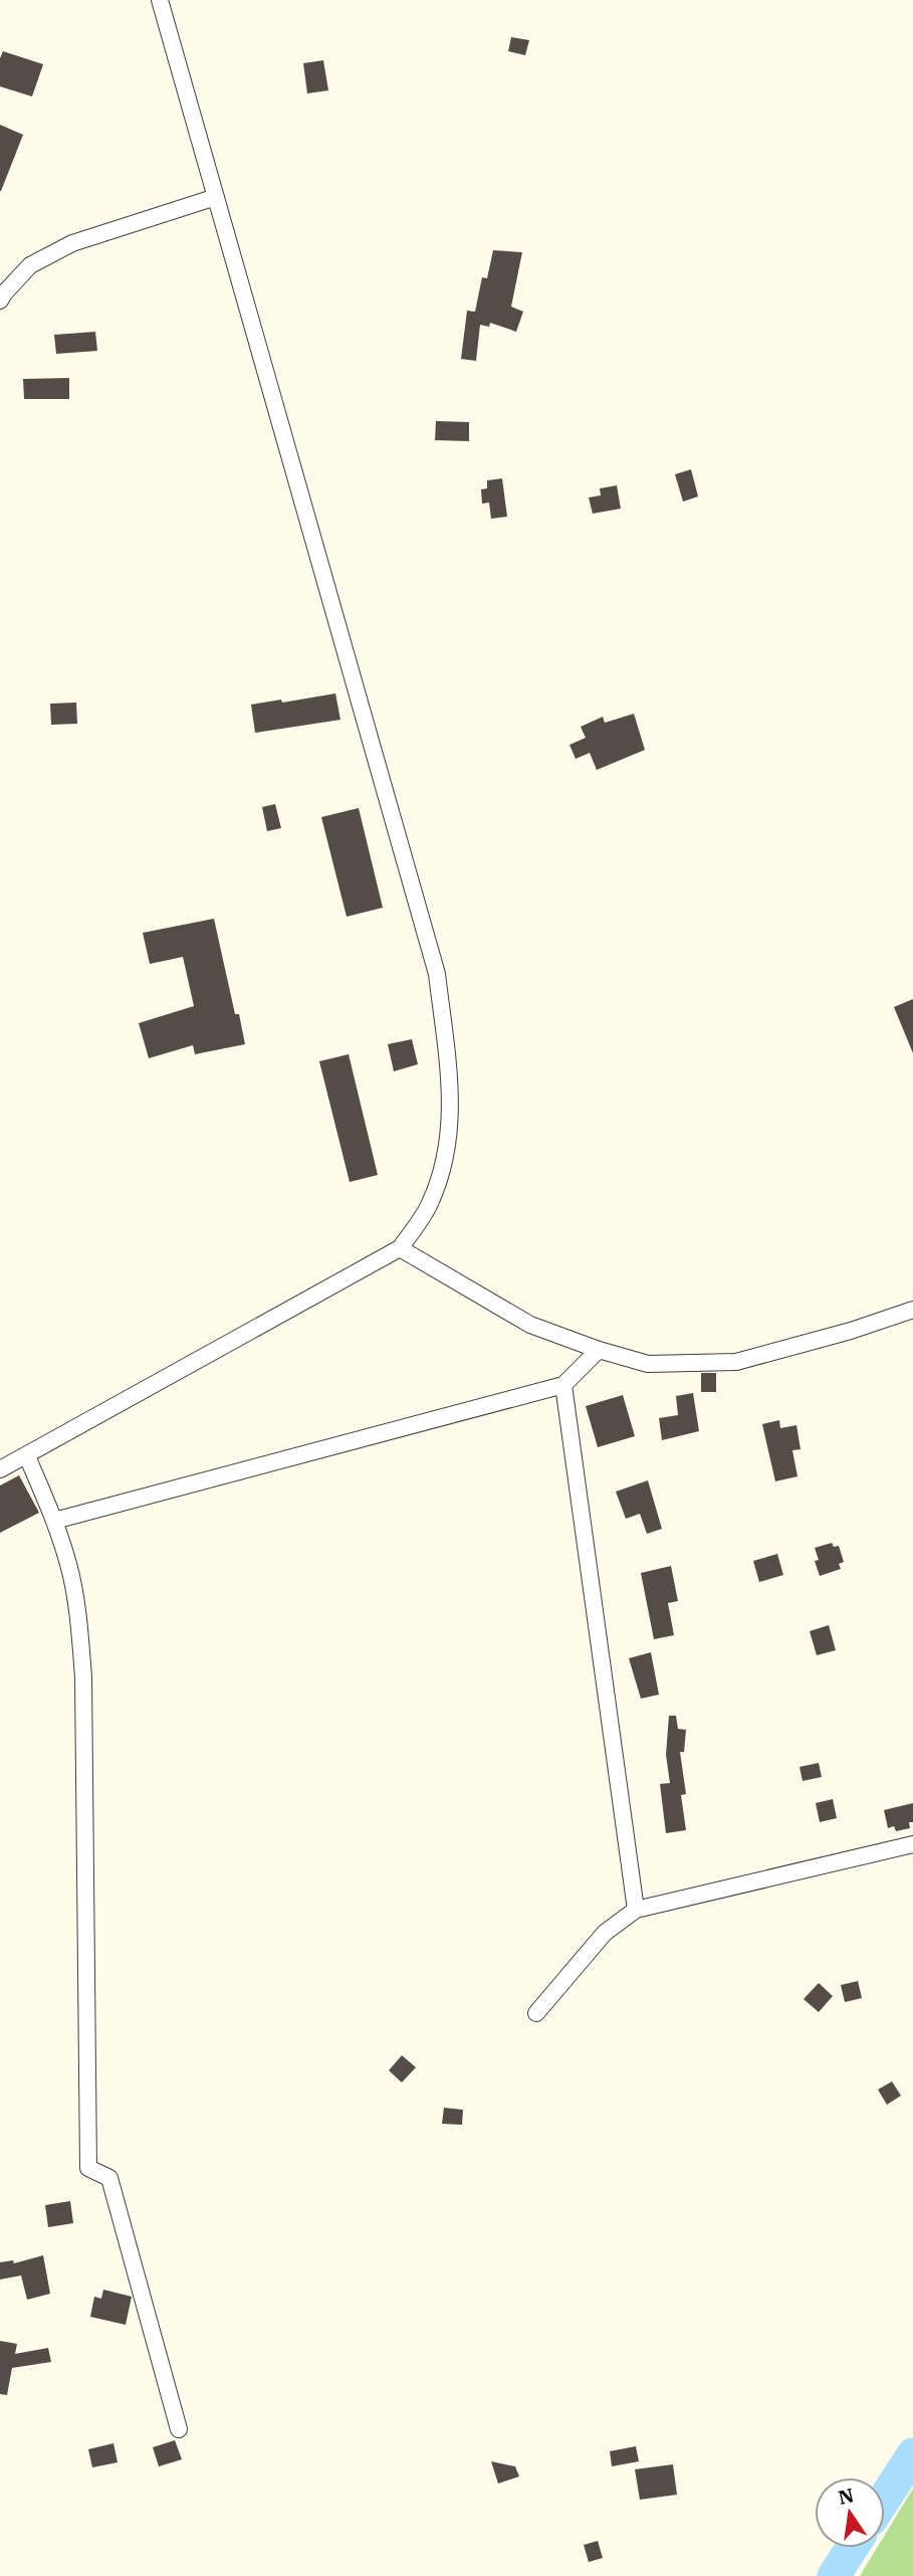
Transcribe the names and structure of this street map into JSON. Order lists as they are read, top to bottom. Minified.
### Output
{"north":"top"}
